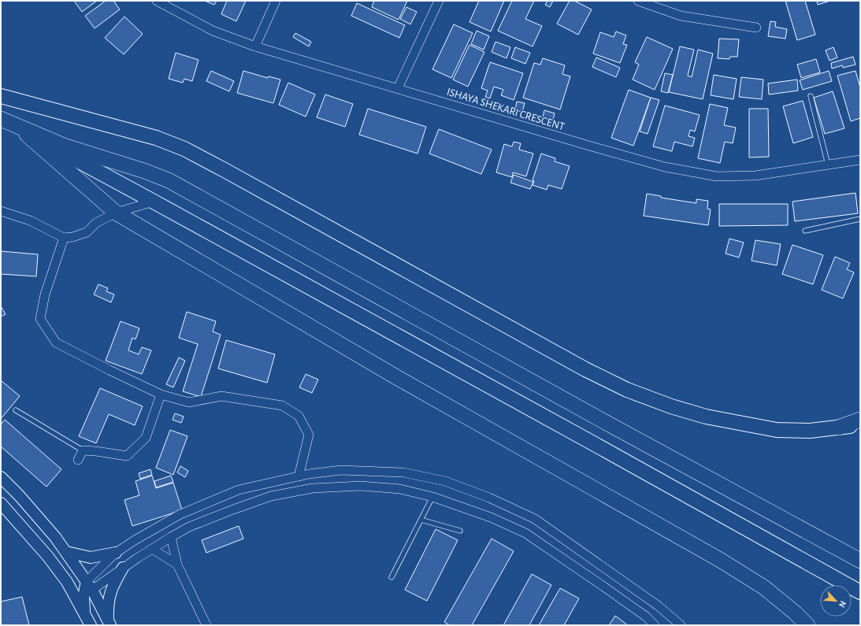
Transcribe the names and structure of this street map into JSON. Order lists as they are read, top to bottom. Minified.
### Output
{"streets":{"street":["ISHAYA SHEKARI CRESCENT"]},"north":"bottom right"}
